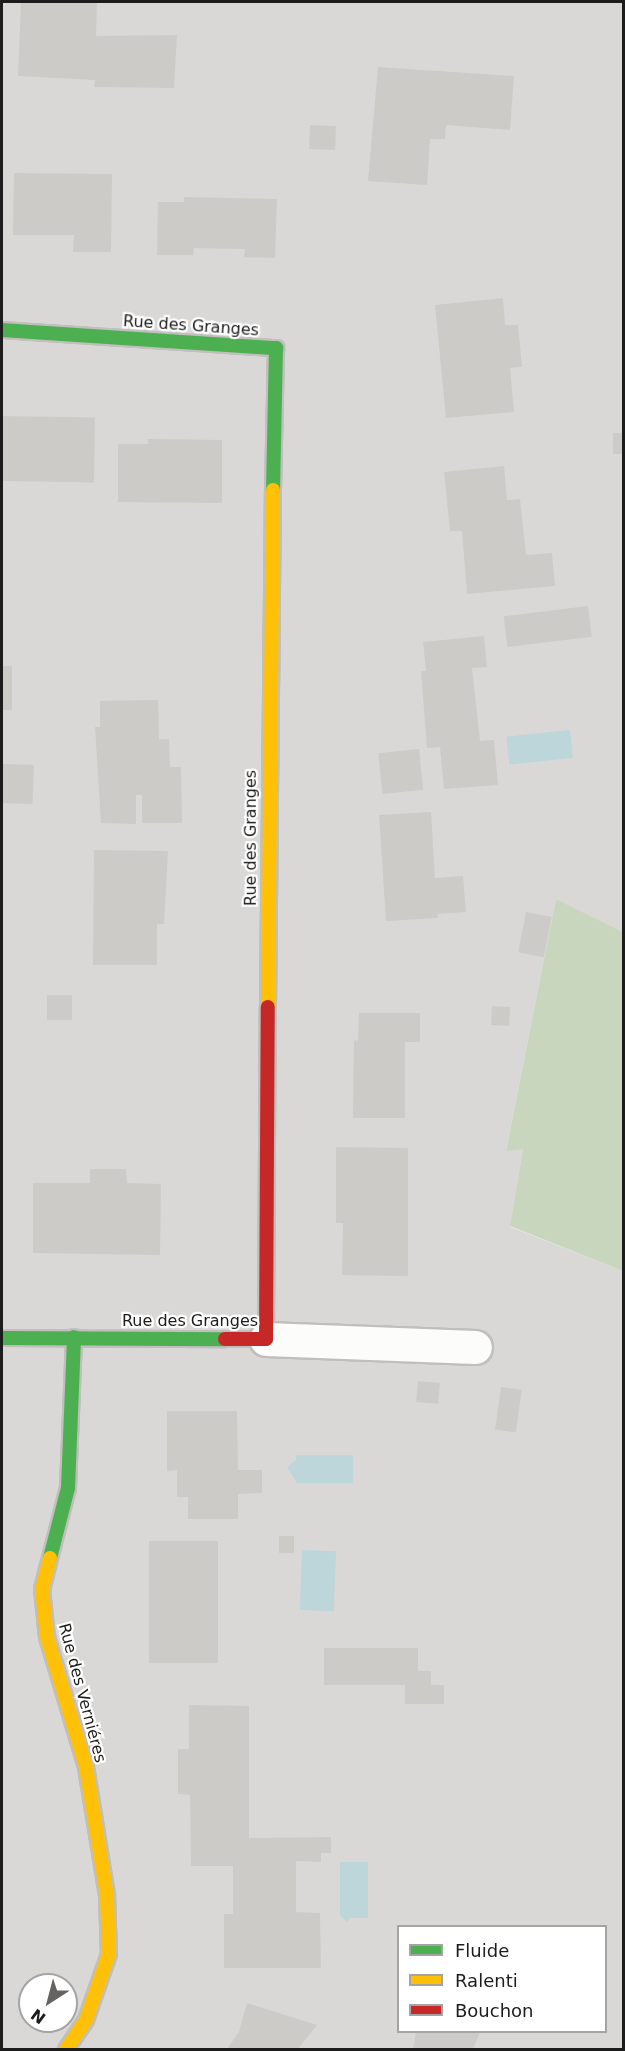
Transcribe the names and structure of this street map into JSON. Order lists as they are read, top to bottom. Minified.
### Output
{"streets":{"street":["Rue des Granges","Rue des Verniéres"]},"crossings":[["Rue des Granges","Rue des Verniéres"]],"legend":["Fluide","Ralenti","Bouchon"],"north":"bottom left"}
